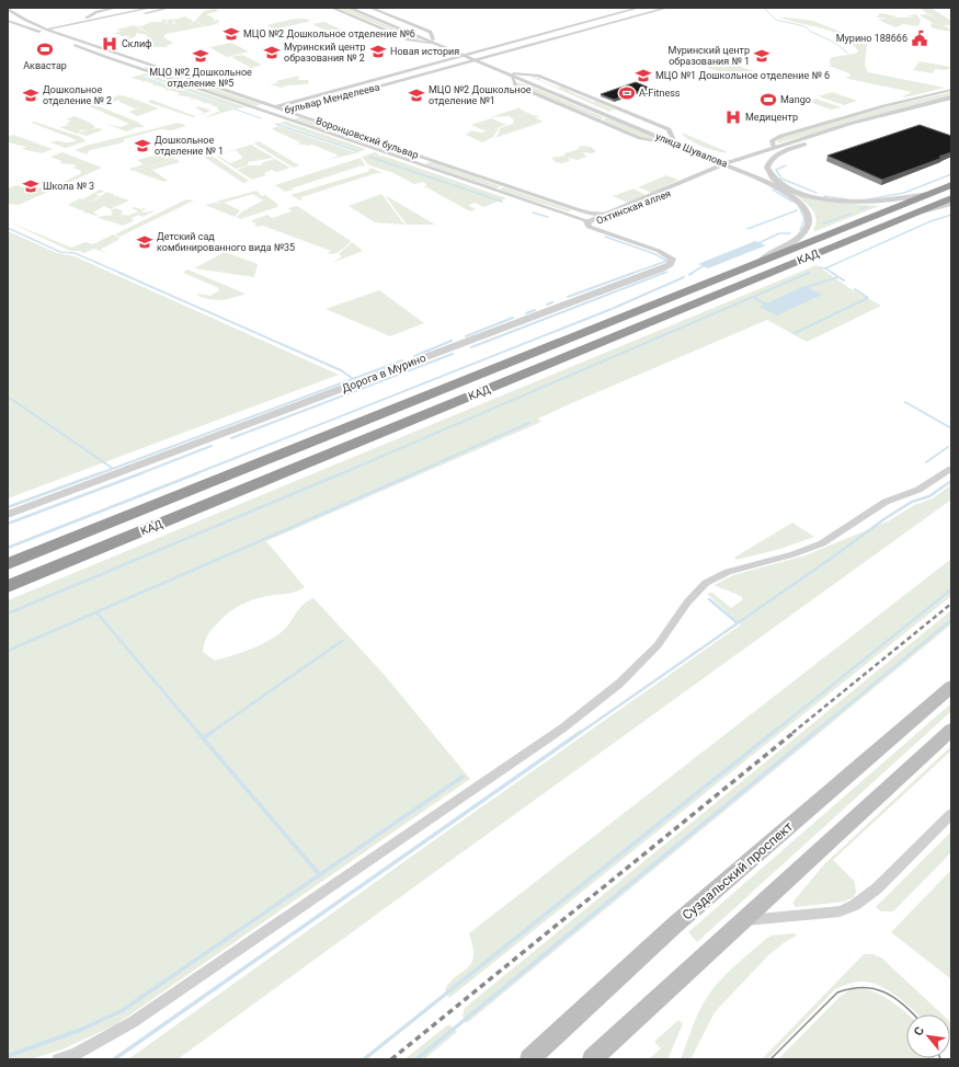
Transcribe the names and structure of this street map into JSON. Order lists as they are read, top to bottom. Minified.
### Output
{"streets":{"highway":["КАД"],"main road":["Суздальский проспект"],"street":["бульвар Менделеева","Воронцовский бульвар","улица Шувалова","Охтинская аллея","Дорога в Мурино"]},"crossings":[["бульвар Менделеева","Воронцовский бульвар"],["бульвар Менделеева","улица Шувалова"],["Воронцовский бульвар","Охтинская аллея"],["Воронцовский бульвар","Дорога в Мурино"],["улица Шувалова","Охтинская аллея"],["улица Шувалова","КАД"],["Охтинская аллея","Дорога в Мурино"]],"places":{"school or university":["МЦО №2 Дошкольное отделение №6","Новая история","Муринский центр образования № 2","МЦО №2 Дошкольное отделение №5","Муринский центр образования № 1","МЦО №1 Дошкольное отделение № 6","Дошкольное отделение № 2","МЦО №2 Дошкольное отделение №1","Дошкольное отделение № 1","Школа № 3","Детский сад комбинированного вида №35"],"public building":["Мурино 188666"],"hospital":["Склиф","Медицентр"],"sports":["Аквастар","A-Fitness","Mango"]},"north":"top left"}
